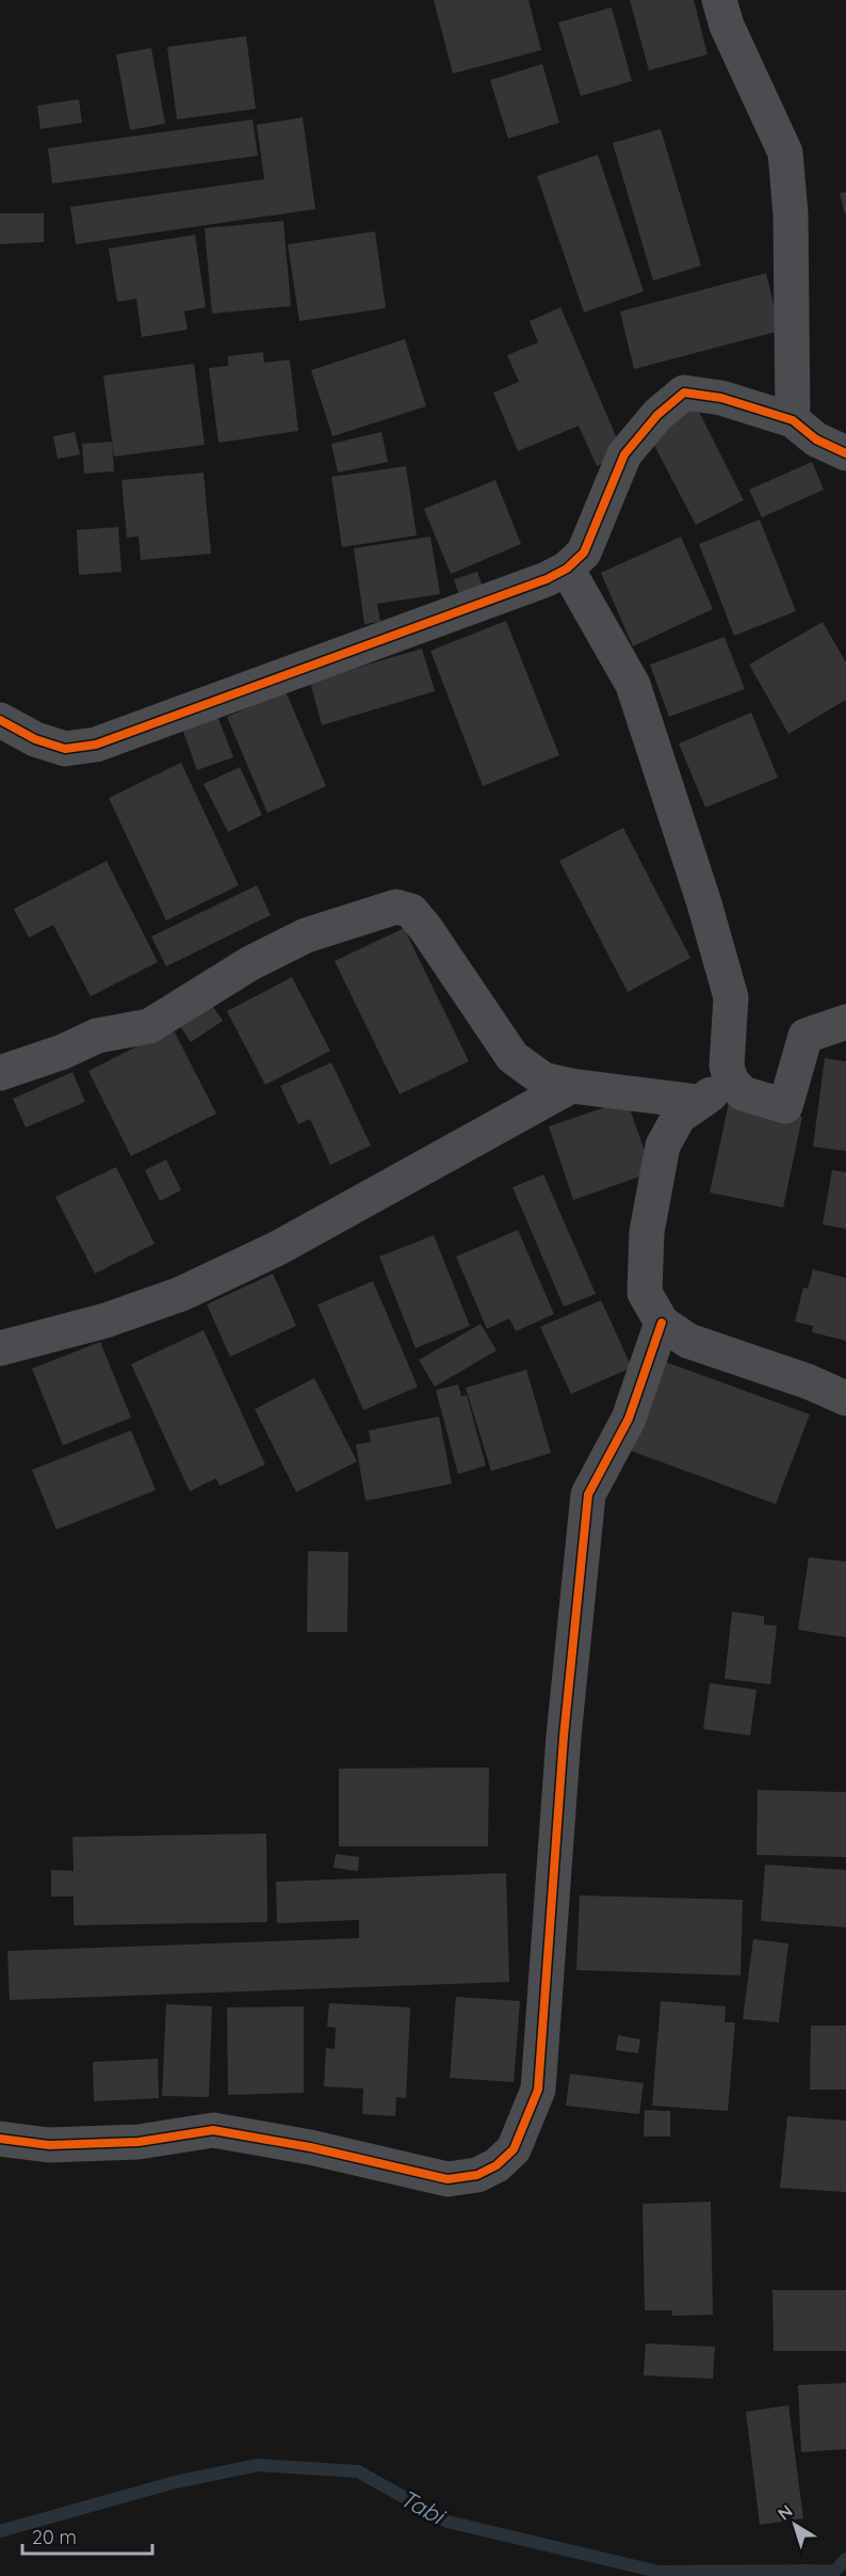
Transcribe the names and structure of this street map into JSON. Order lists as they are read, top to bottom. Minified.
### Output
{"water":["Tabi"],"scale_bar":"20 m","north":"top left"}
